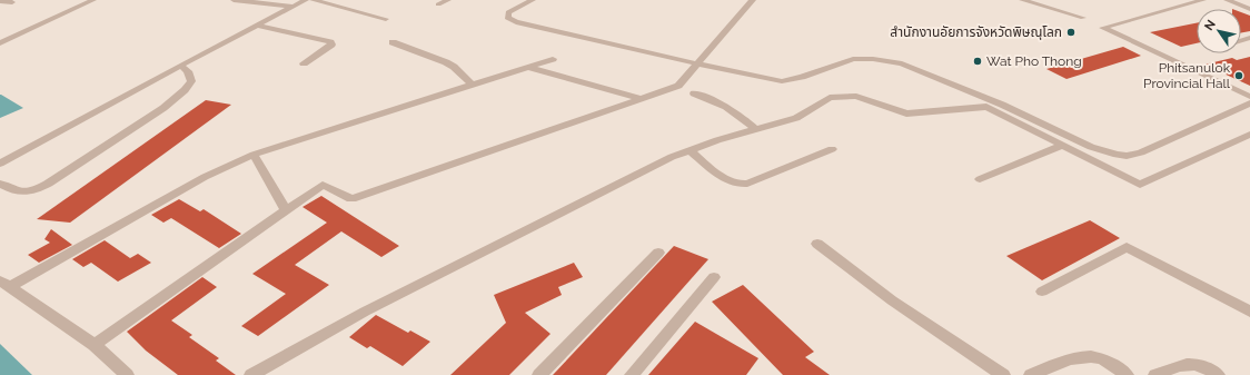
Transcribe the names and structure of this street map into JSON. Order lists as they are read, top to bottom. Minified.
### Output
{"places":["สำนักงานอัยการจังหวัดพิษณุโลก","Wat Pho Thong","Phitsanulok Provincial Hall"],"north":"top left"}
